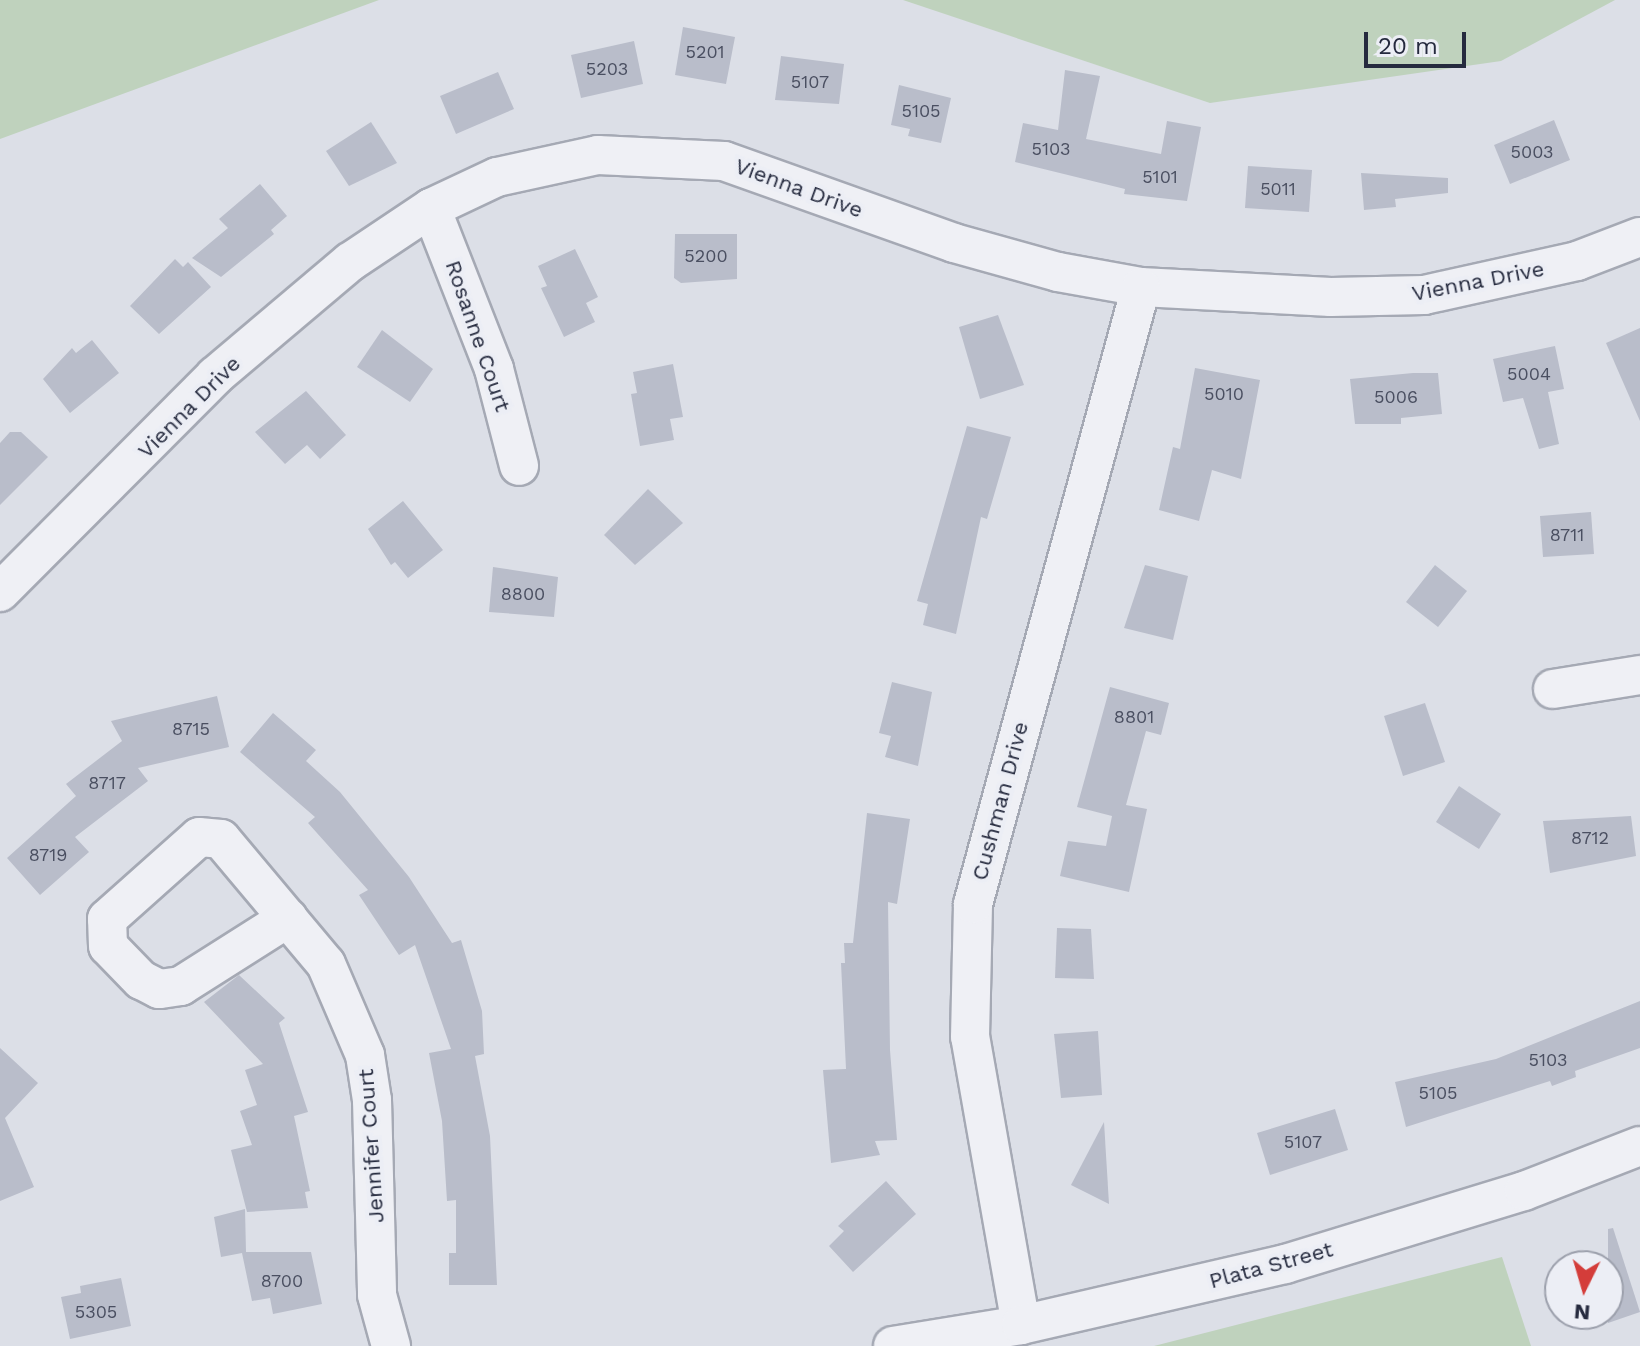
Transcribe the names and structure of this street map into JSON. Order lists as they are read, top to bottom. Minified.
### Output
{"streets":{"street":["Vienna Drive","Rosanne Court","Cushman Drive","Jennifer Court","Plata Street"]},"crossings":[["Vienna Drive","Rosanne Court"],["Vienna Drive","Cushman Drive"],["Cushman Drive","Plata Street"]],"house_numbers":["5201","5203","5107","5105","5103","5003","5101","5011","5200","5004","5010","5006","8711","8800","8801","8715","8717","8712","8719","5103","5105","5107","8700","5305"],"scale_bar":"20 m","north":"bottom"}
